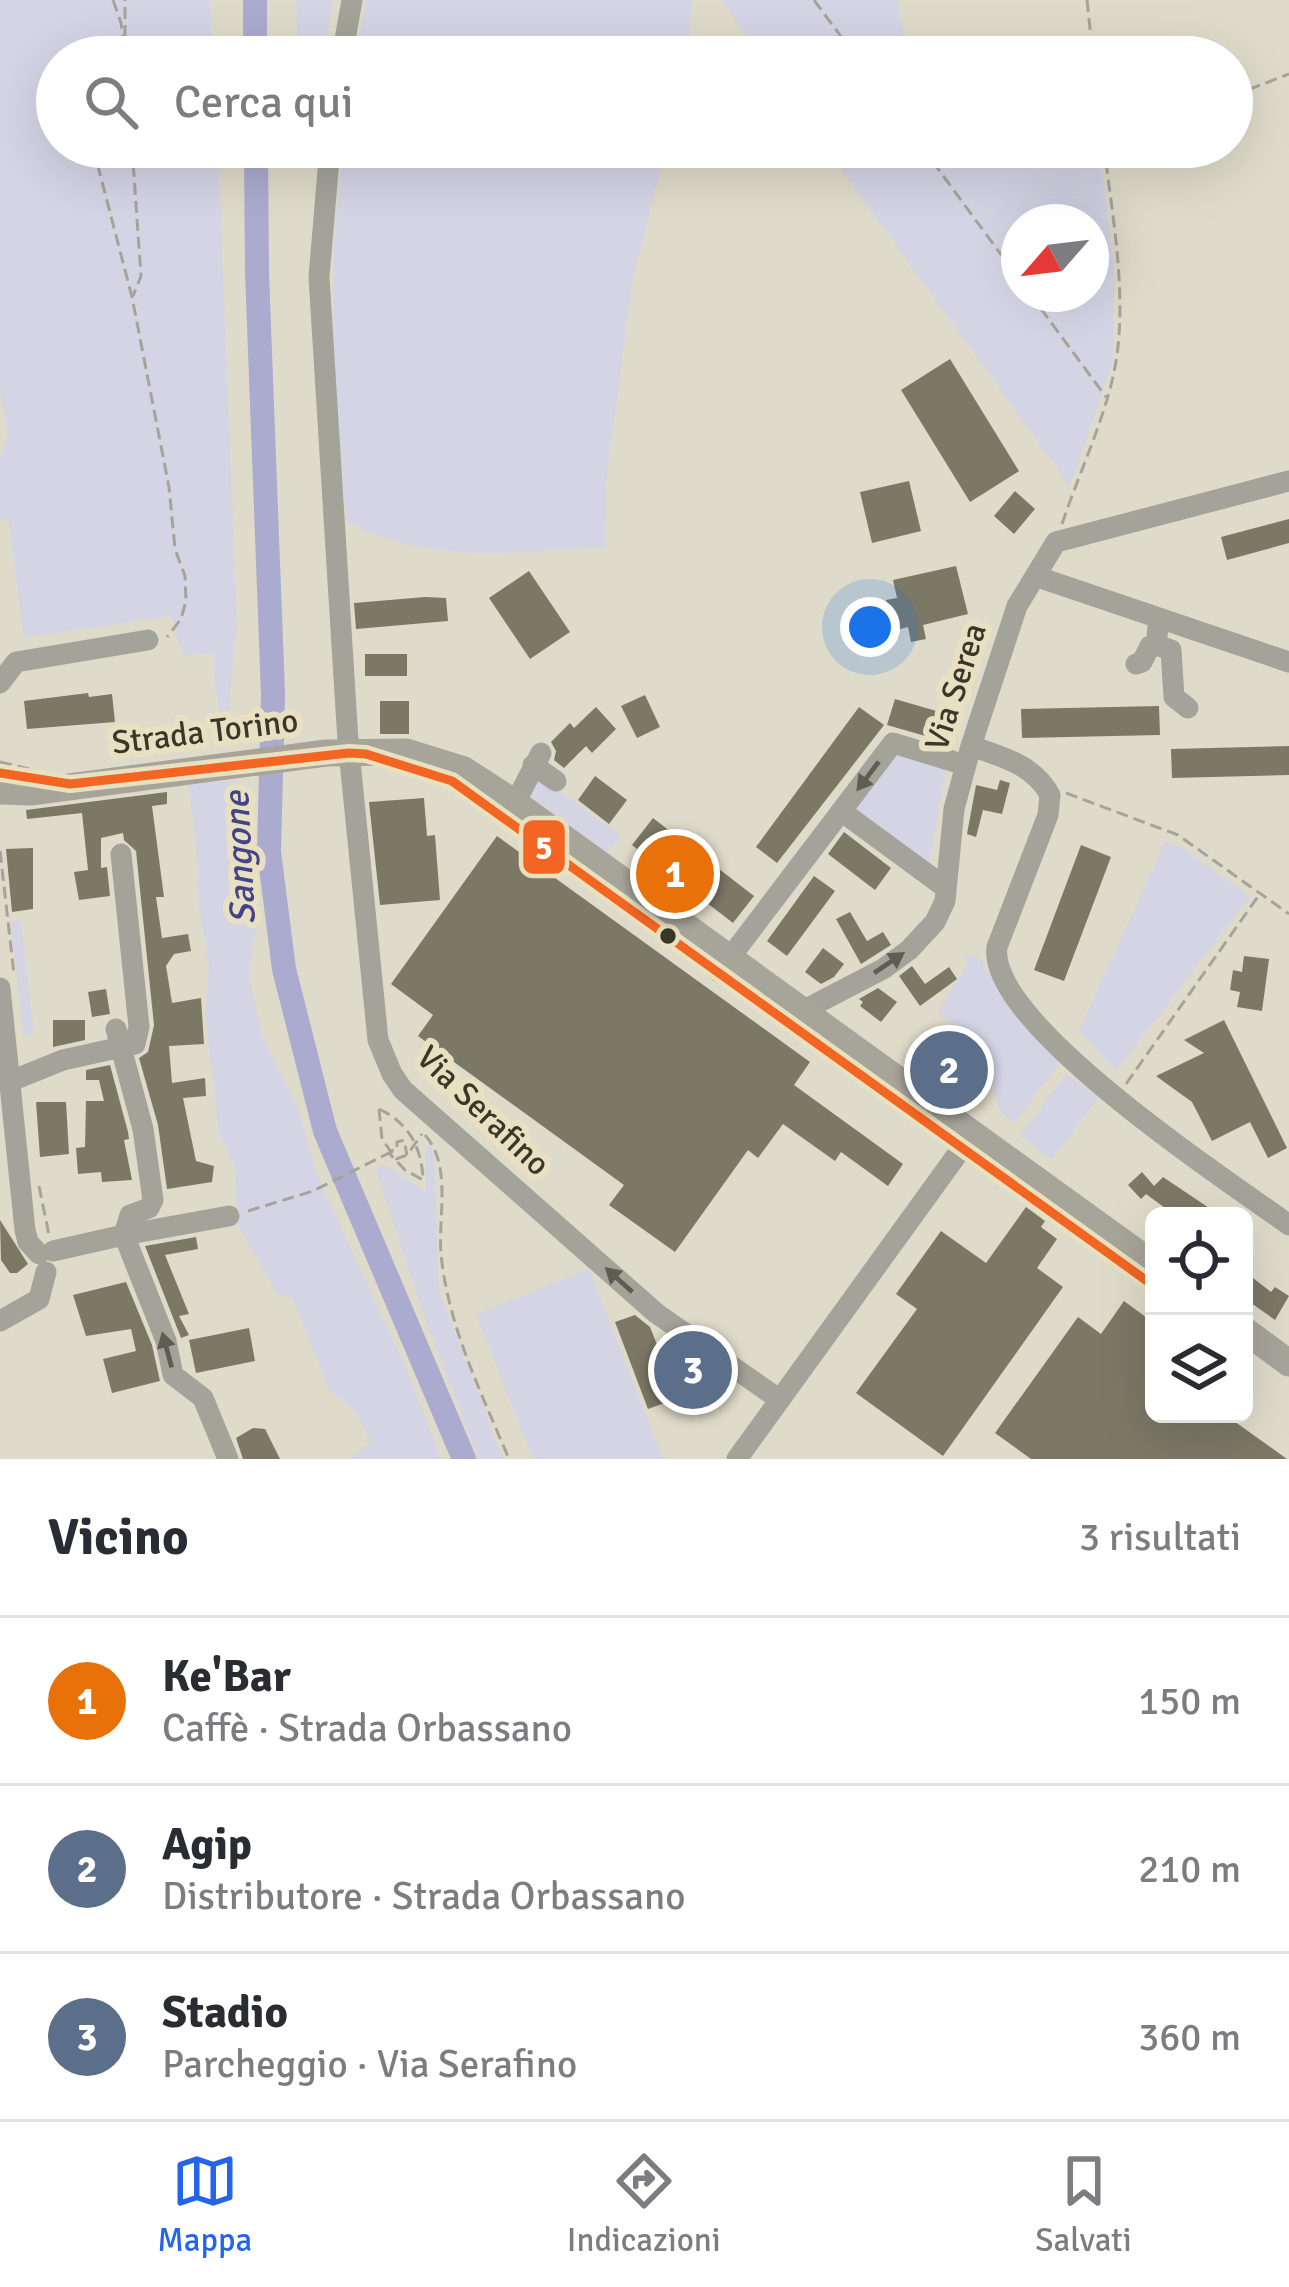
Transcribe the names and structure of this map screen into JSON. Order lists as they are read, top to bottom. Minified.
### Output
{"streets":{"main road":["Strada Torino"],"street":["Via Serea","Via Serafino"]},"crossings":[["Strada Torino","Via Serafino"]],"water":["Sangone"],"lines":["transit line 5"],"north":"bottom left","page":{"search":"Cerca qui","pins":["1","2","3"],"heading":["Vicino","3 risultati"],"list":[{"mark":"1","name":"Ke'Bar","note":"Caffè · Strada Orbassano","value":"150 m"},{"mark":"2","name":"Agip","note":"Distributore · Strada Orbassano","value":"210 m"},{"mark":"3","name":"Stadio","note":"Parcheggio · Via Serafino","value":"360 m"}],"nav":["Mappa","Indicazioni","Salvati"]}}
